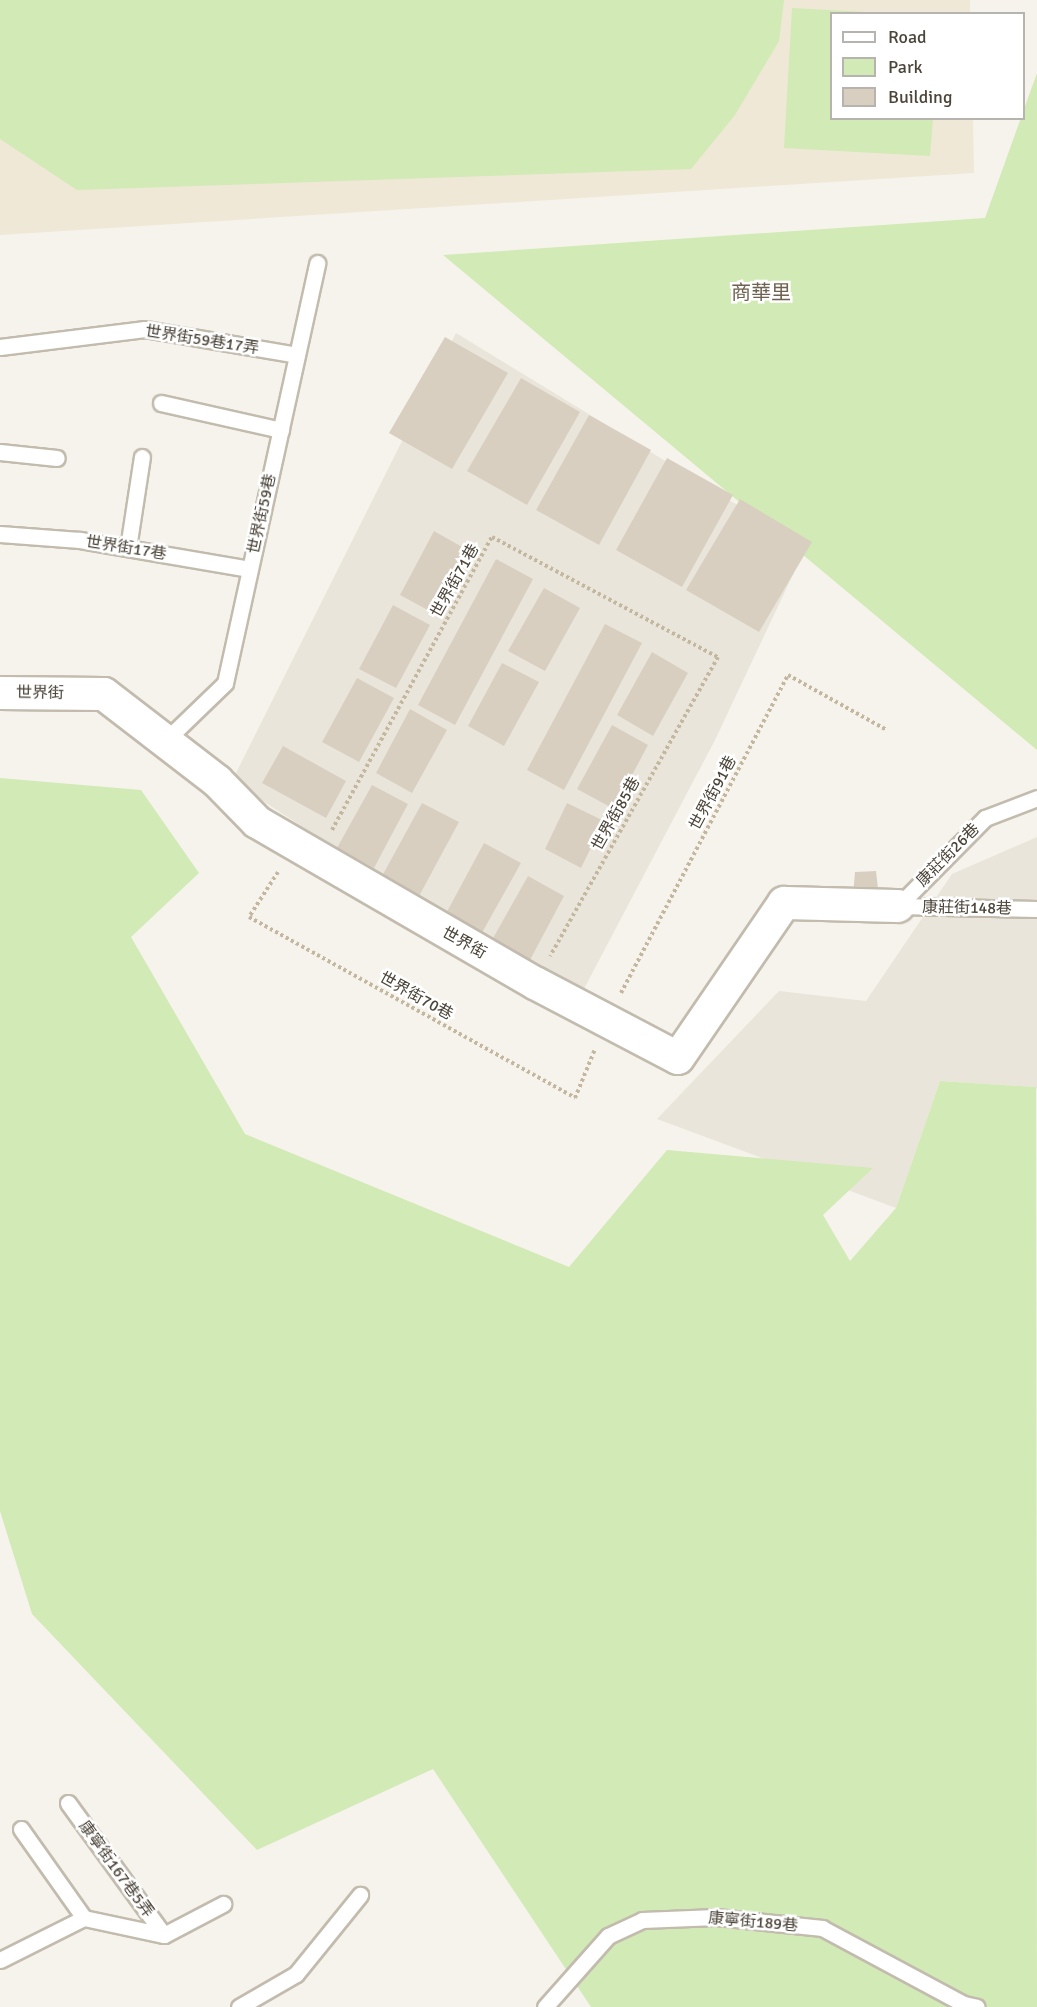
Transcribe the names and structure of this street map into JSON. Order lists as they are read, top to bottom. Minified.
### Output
{"streets":{"street":["世界街"],"lane":["世界街59巷17弄","世界街59巷","世界街17巷","康莊街26巷","康莊街148巷","康寧街167巷5弄","康寧街189巷"],"path":["世界街71巷","世界街91巷","世界街85巷","世界街70巷"]},"crossings":[["世界街59巷17弄","世界街59巷"],["世界街59巷","世界街17巷"],["世界街59巷","世界街"],["世界街71巷","世界街"],["世界街71巷","世界街85巷"],["世界街71巷","世界街70巷"],["世界街","世界街91巷"],["世界街","世界街85巷"],["世界街","康莊街26巷"],["世界街","康莊街148巷"],["世界街","世界街70巷"],["世界街91巷","世界街70巷"],["康莊街26巷","康莊街148巷"]],"districts":["商華里"],"legend":["Road","Park","Building"]}
